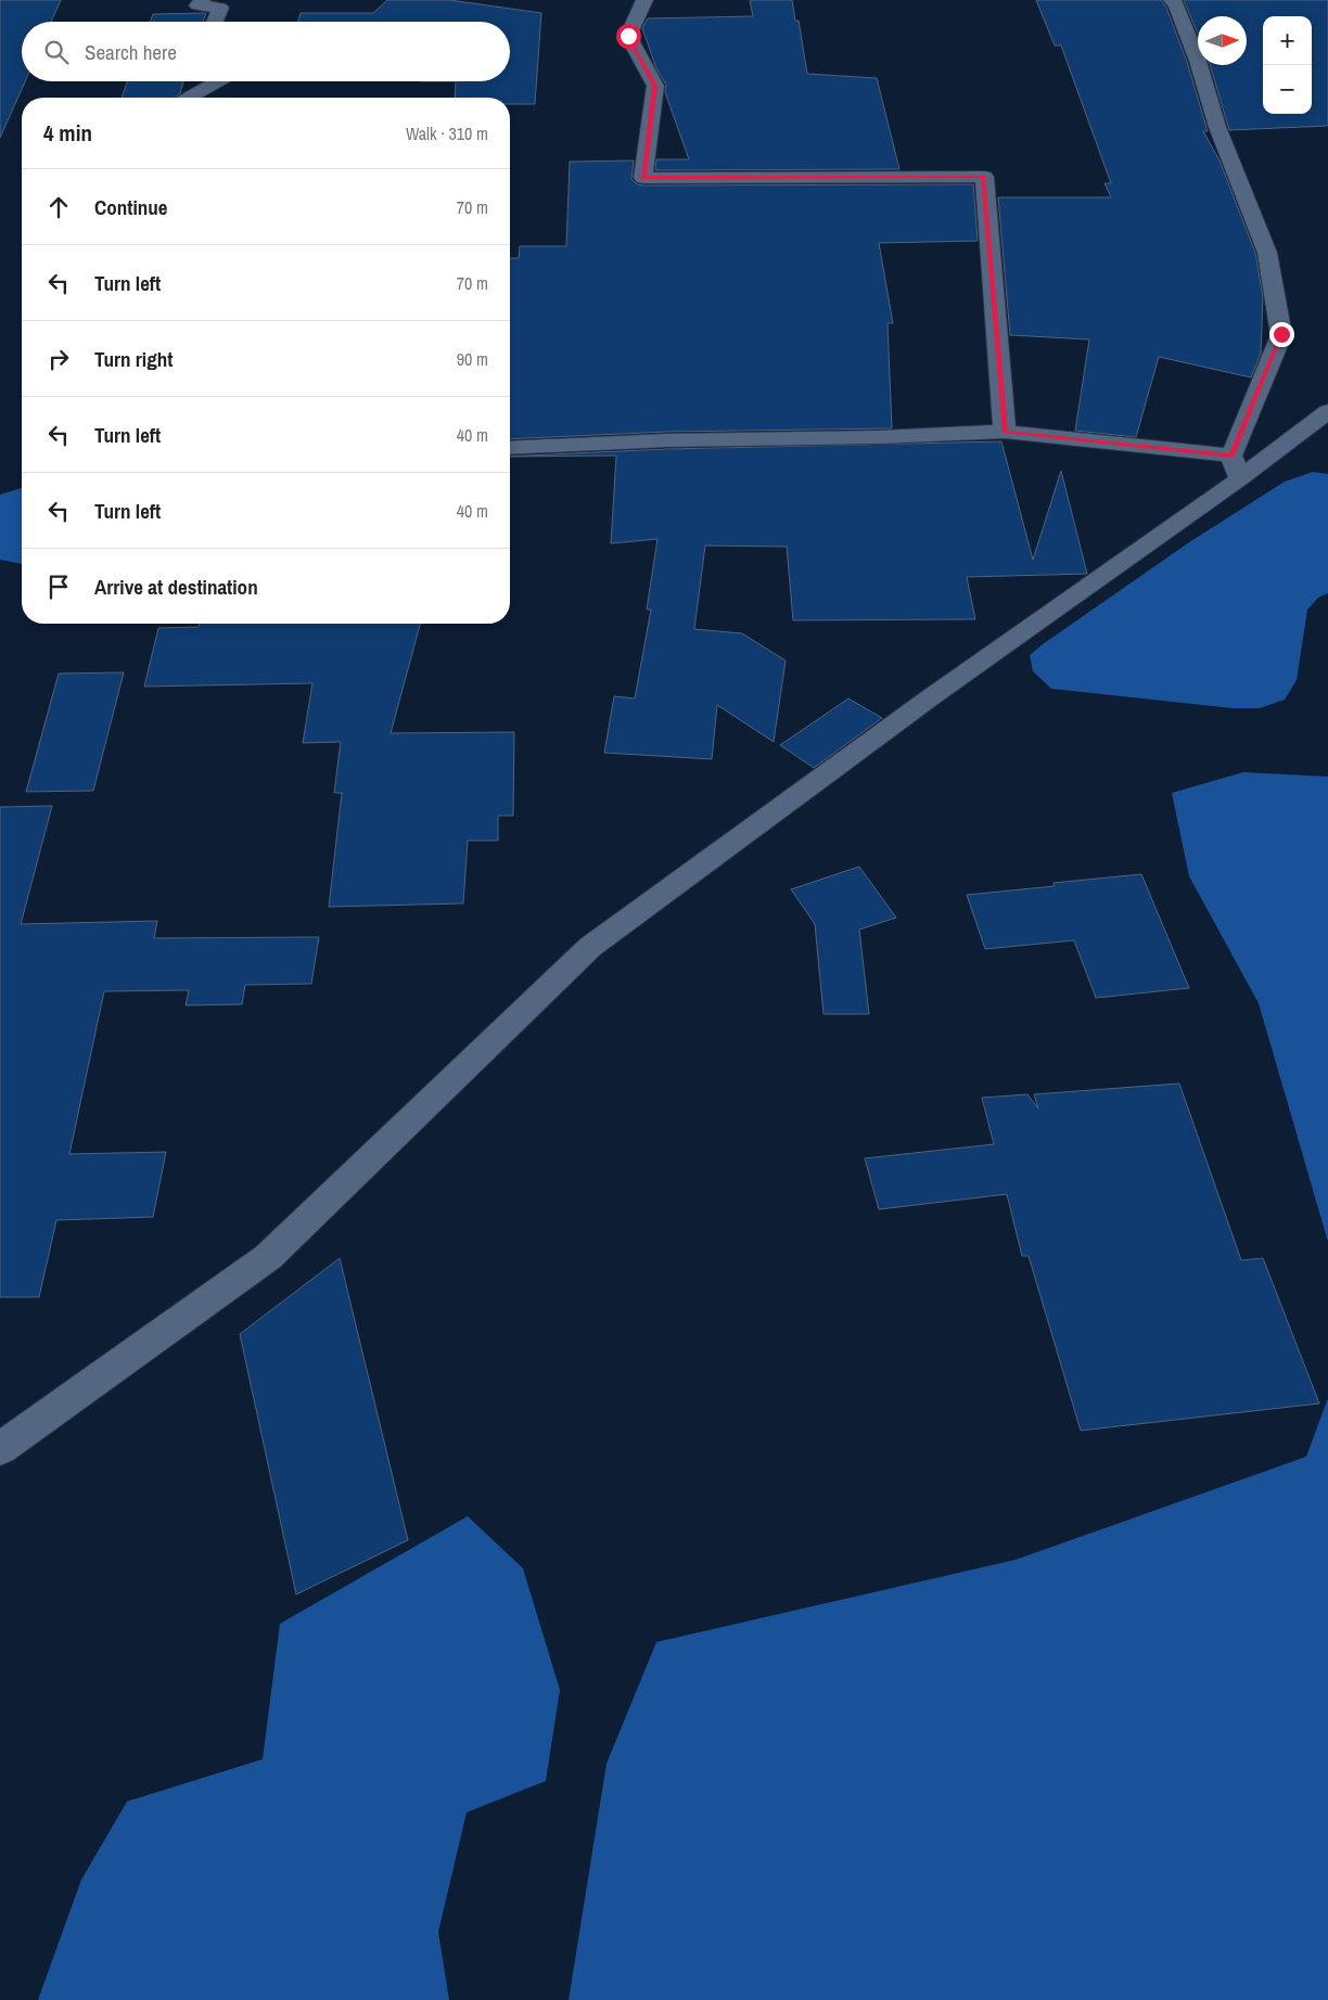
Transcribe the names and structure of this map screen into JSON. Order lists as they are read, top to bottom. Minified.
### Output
{"north":"right","page":{"map_buttons":["+","−"],"search":"Search here","heading":["4 min","Walk · 310 m"],"list":[["Continue","70 m"],["Turn left","70 m"],["Turn right","90 m"],["Turn left","40 m"],["Turn left","40 m"],"Arrive at destination"]}}
